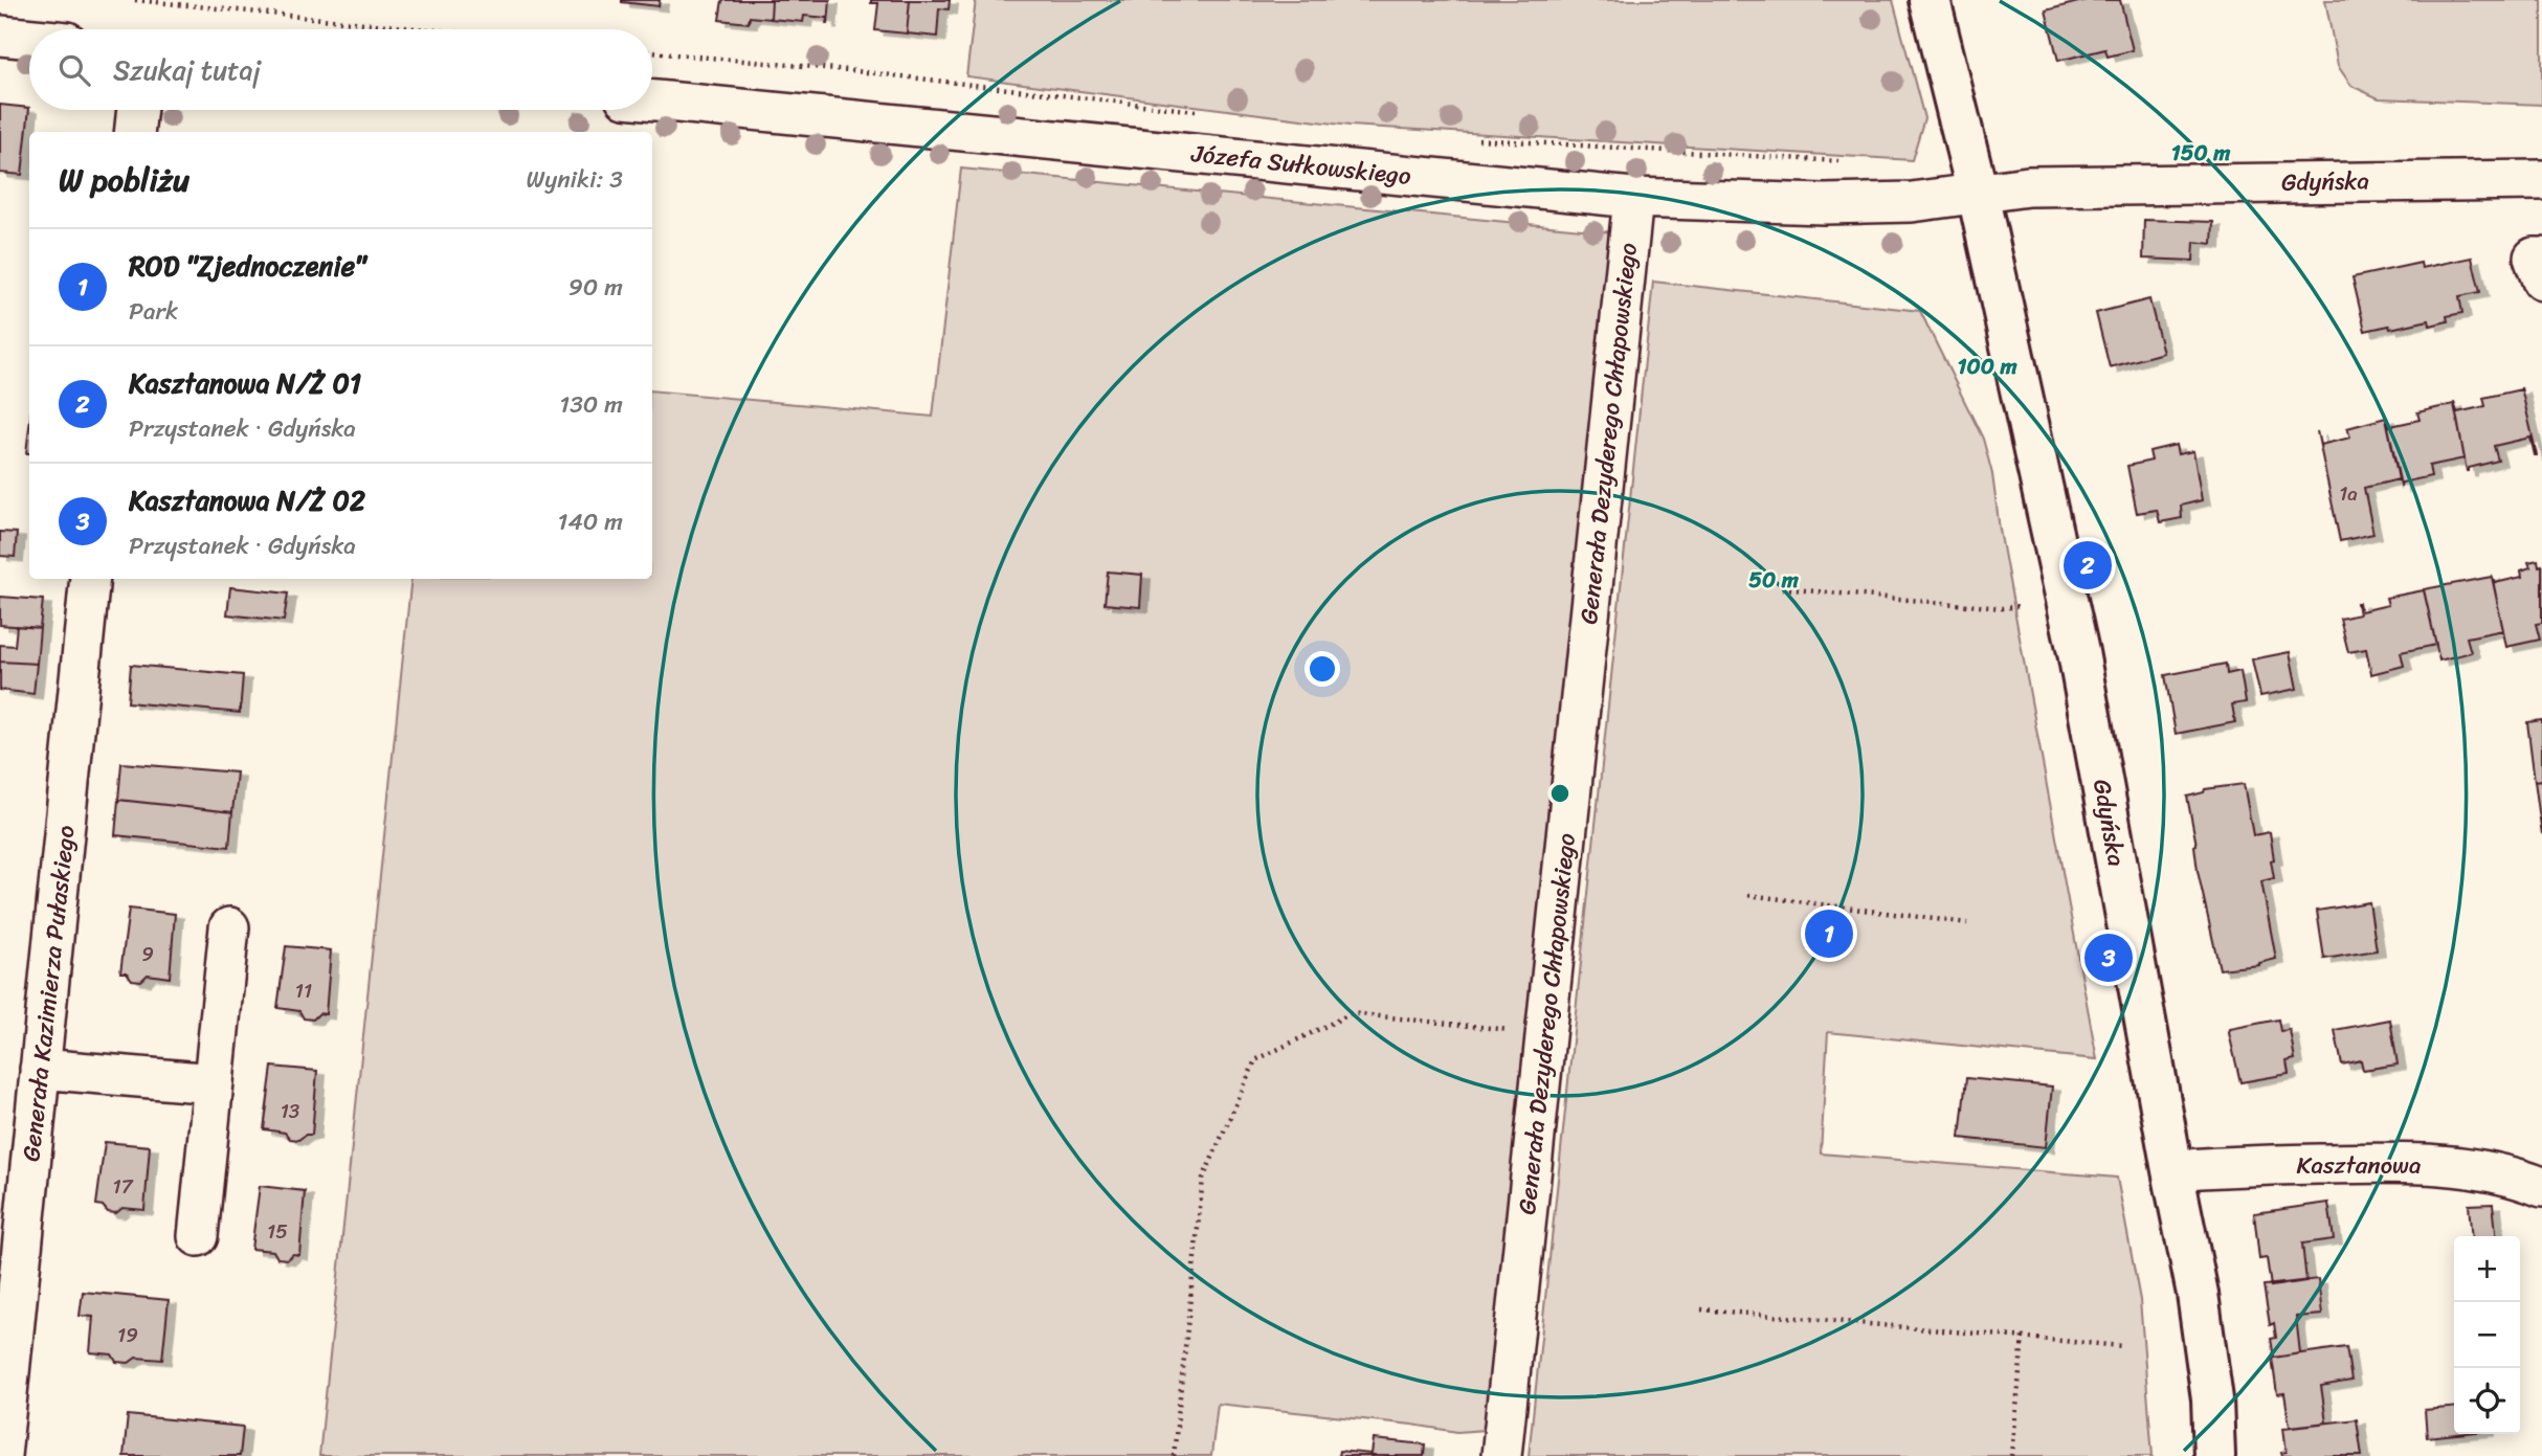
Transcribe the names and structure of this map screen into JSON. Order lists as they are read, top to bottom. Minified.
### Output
{"streets":{"street":["Józefa Sułkowskiego","Gdyńska","Generała Dezyderego Chłapowskiego","Generała Kazimierza Pułaskiego","Kasztanowa"]},"crossings":[["Józefa Sułkowskiego","Gdyńska"],["Józefa Sułkowskiego","Generała Dezyderego Chłapowskiego"],["Gdyńska","Kasztanowa"]],"house_numbers":["1a","9","11","13","17","15","19"],"page":{"search":"Szukaj tutaj","heading":["W pobliżu","Wyniki: 3"],"list":[{"mark":"1","name":"ROD \"Zjednoczenie\"","note":"Park","value":"90 m"},{"mark":"2","name":"Kasztanowa N/Ż 01","note":"Przystanek · Gdyńska","value":"130 m"},{"mark":"3","name":"Kasztanowa N/Ż 02","note":"Przystanek · Gdyńska","value":"140 m"}],"pins":["2","1","3"],"map_buttons":["+","−"]},"rings":["150 m","100 m","50 m"]}
